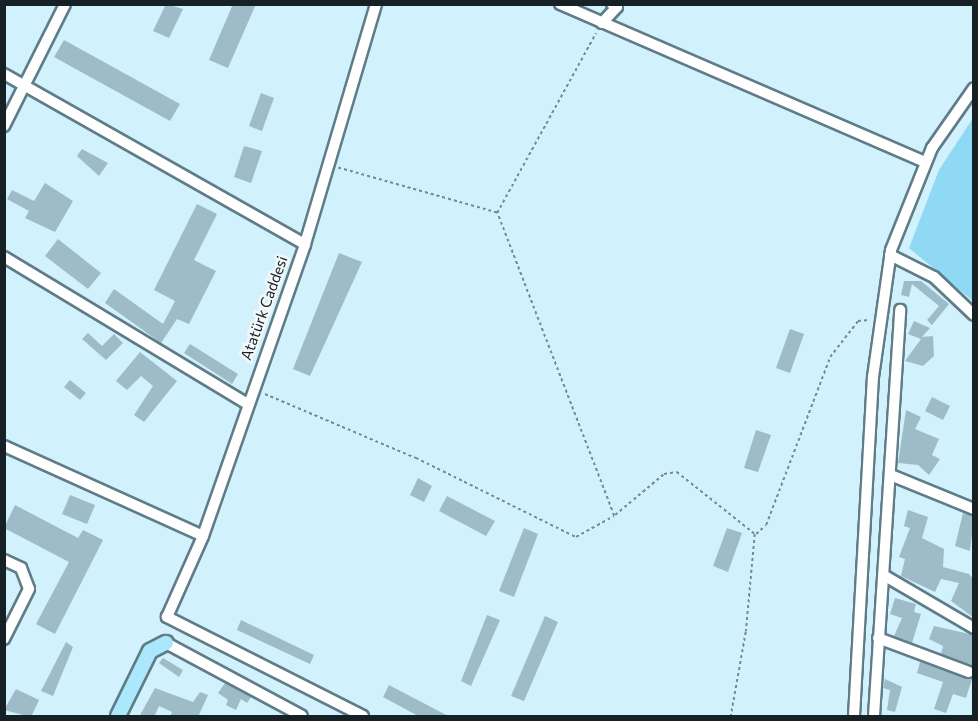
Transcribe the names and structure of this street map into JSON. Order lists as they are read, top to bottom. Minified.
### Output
{"streets":{"street":["Atatürk Caddesi"]}}
